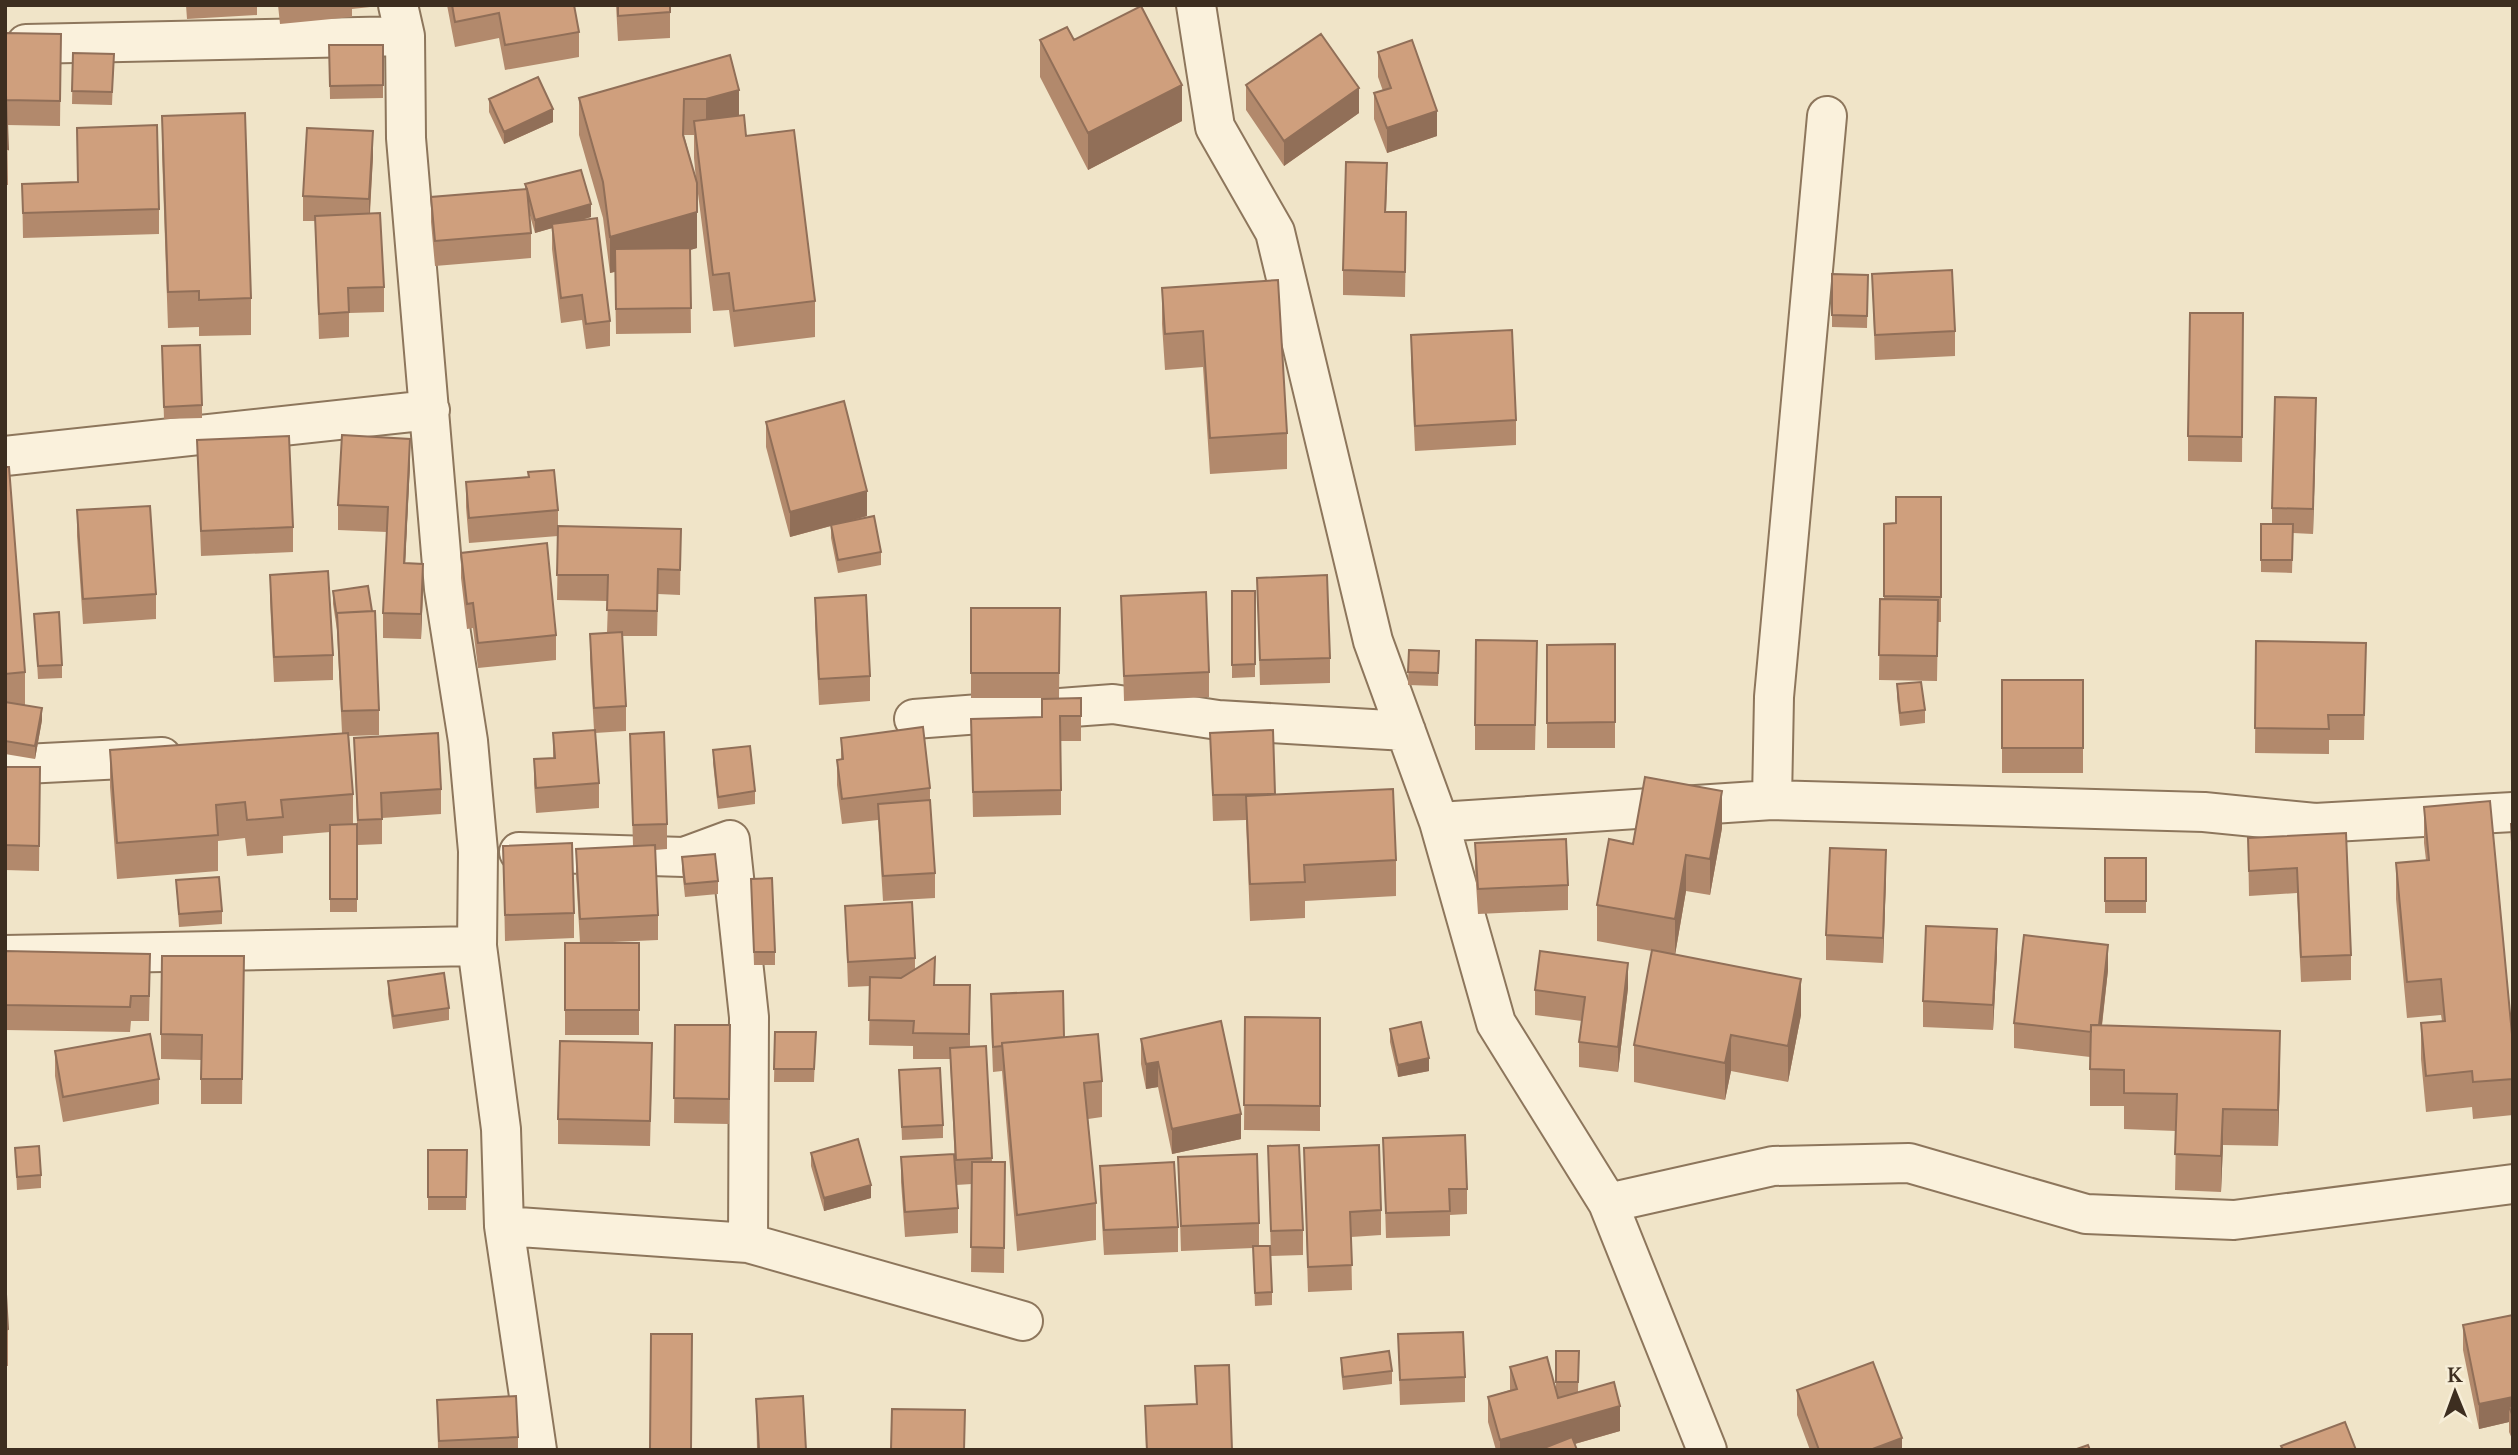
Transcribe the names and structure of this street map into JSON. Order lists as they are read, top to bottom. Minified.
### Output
{"north":"top"}
